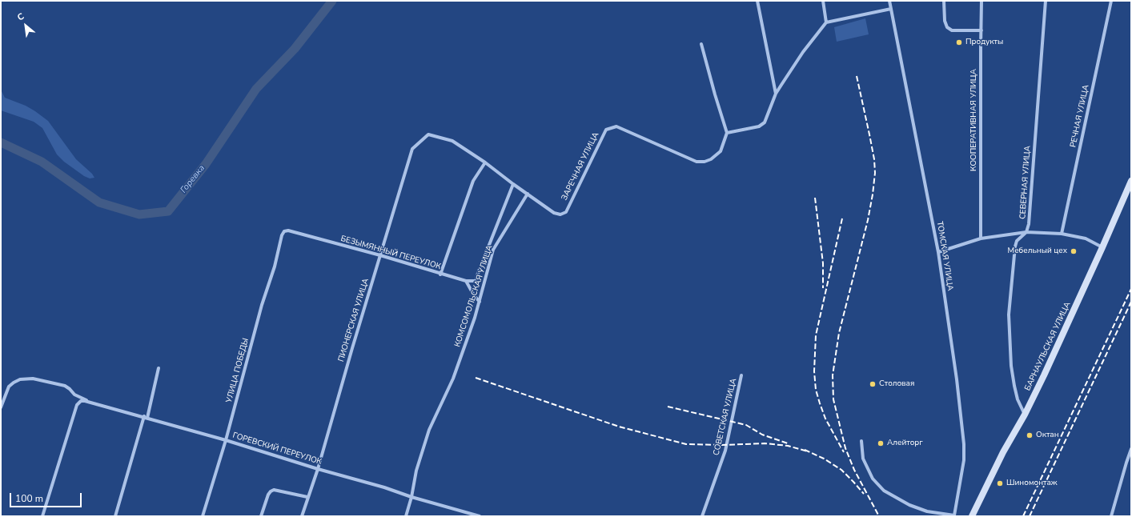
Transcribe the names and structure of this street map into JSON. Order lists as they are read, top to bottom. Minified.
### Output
{"streets":{"street":["РЕЧНАЯ УЛИЦА","КООПЕРАТИВНАЯ УЛИЦА","ЗАРЕЧНАЯ УЛИЦА","СЕВЕРНАЯ УЛИЦА","БЕЗЫМЯННЫЙ ПЕРЕУЛОК","ТОМСКАЯ УЛИЦА","КОМСОМОЛЬСКАЯ УЛИЦА","ПИОНЕРСКАЯ УЛИЦА","БАРНАУЛЬСКАЯ УЛИЦА","УЛИЦА ПОБЕДЫ","СОВЕТСКАЯ УЛИЦА","ГОРЕВСКИЙ ПЕРЕУЛОК"]},"crossings":[["ЗАРЕЧНАЯ УЛИЦА","КОМСОМОЛЬСКАЯ УЛИЦА"],["ЗАРЕЧНАЯ УЛИЦА","ПИОНЕРСКАЯ УЛИЦА"],["БЕЗЫМЯННЫЙ ПЕРЕУЛОК","ПИОНЕРСКАЯ УЛИЦА"],["БЕЗЫМЯННЫЙ ПЕРЕУЛОК","УЛИЦА ПОБЕДЫ"],["КОМСОМОЛЬСКАЯ УЛИЦА","ГОРЕВСКИЙ ПЕРЕУЛОК"],["ПИОНЕРСКАЯ УЛИЦА","ГОРЕВСКИЙ ПЕРЕУЛОК"],["УЛИЦА ПОБЕДЫ","ГОРЕВСКИЙ ПЕРЕУЛОК"]],"water":["Горевка"],"places":["Продукты","Мебельный цех","Столовая","Октан","Алейторг","Шиномонтаж"],"scale_bar":"100 m","north":"top left"}
